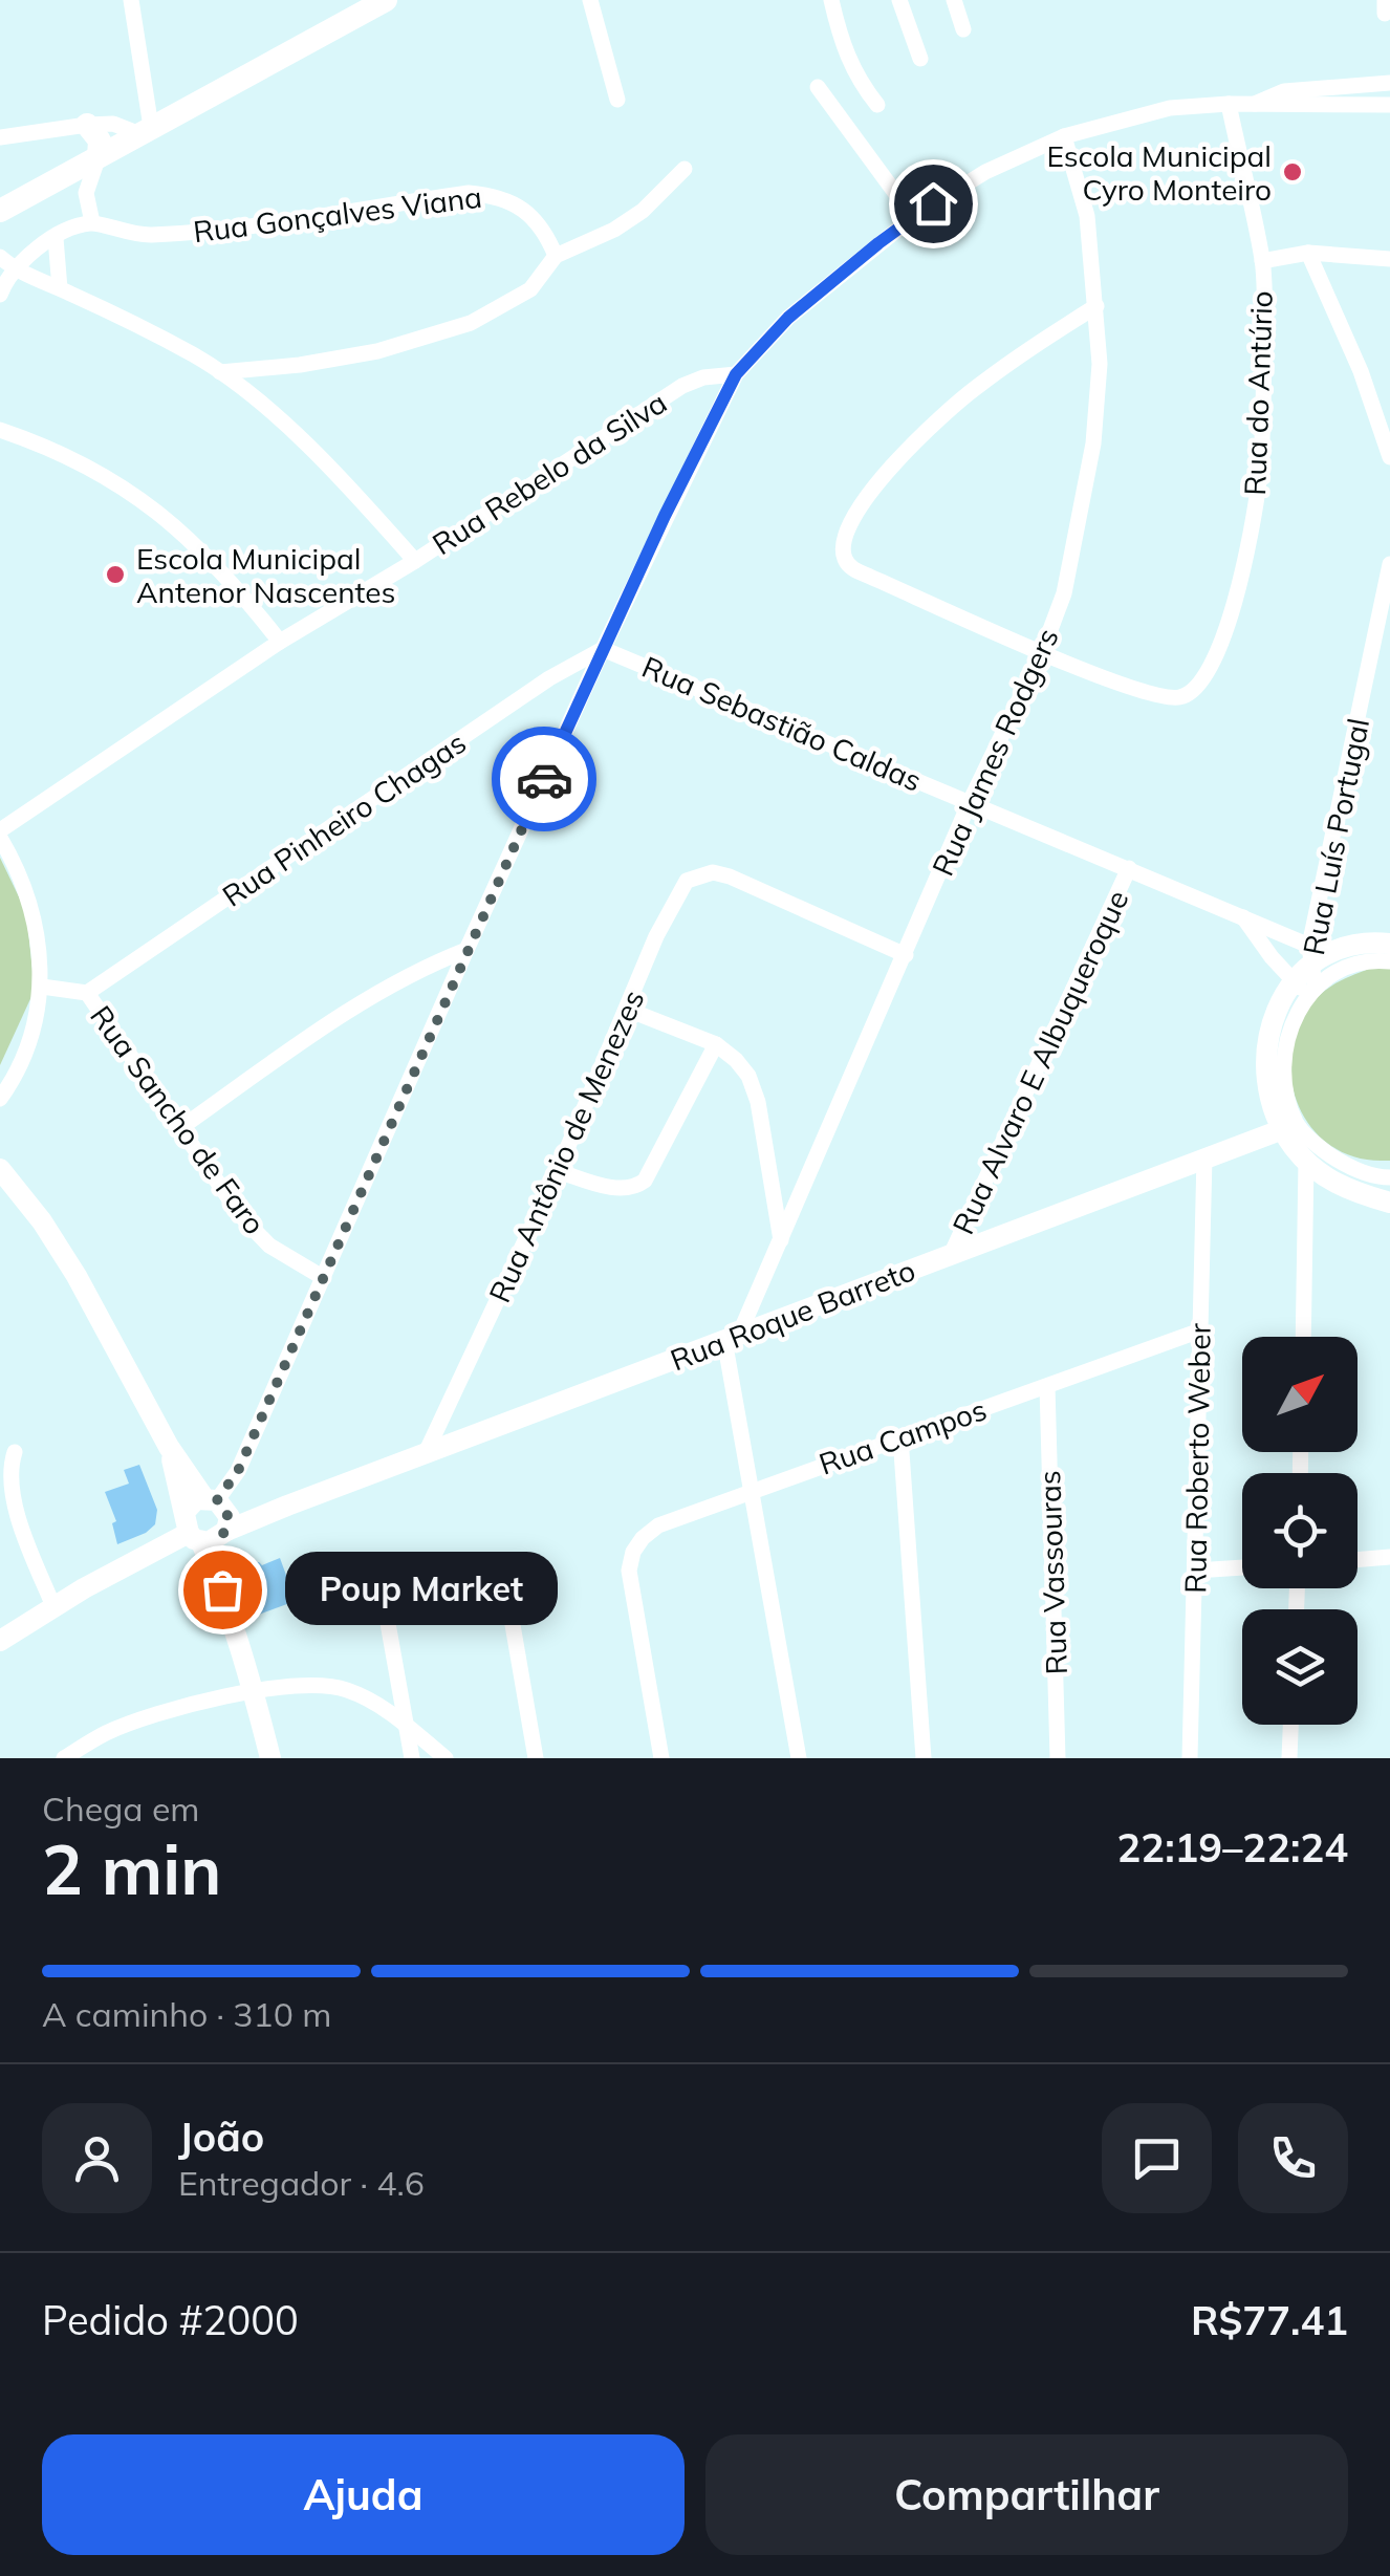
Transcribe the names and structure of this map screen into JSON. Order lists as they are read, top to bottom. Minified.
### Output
{"streets":{"street":["Rua Gonçalves Viana","Rua do Antúrio","Rua Rebelo da Silva","Rua Sebastião Caldas","Rua James Rodgers","Rua Pinheiro Chagas","Rua Luís Portugal","Rua Alvaro E Albuqueroque","Rua Sancho de Faro","Rua Antônio de Menezes","Rua Roque Barreto","Rua Campos","Rua Roberto Weber","Rua Vassouras"]},"crossings":[["Rua do Antúrio","Rua James Rodgers"],["Rua Sebastião Caldas","Rua James Rodgers"],["Rua Sebastião Caldas","Rua Pinheiro Chagas"],["Rua Sebastião Caldas","Rua Luís Portugal"],["Rua Sebastião Caldas","Rua Alvaro E Albuqueroque"],["Rua James Rodgers","Rua Antônio de Menezes"],["Rua James Rodgers","Rua Roque Barreto"],["Rua Pinheiro Chagas","Rua Sancho de Faro"],["Rua Alvaro E Albuqueroque","Rua Roque Barreto"],["Rua Antônio de Menezes","Rua Roque Barreto"],["Rua Roque Barreto","Rua Roberto Weber"],["Rua Campos","Rua Roberto Weber"],["Rua Campos","Rua Vassouras"]],"places":["Escola Municipal Cyro Monteiro","Escola Municipal Antenor Nascentes","Poup Market"],"north":"top right","page":{"bubble":"Poup Market","heading":["2 min","Chega em","22:19–22:24"],"panel":["João","Entregador · 4.6","Pedido #2000","R$77.41"],"bar":"A caminho · 310 m","buttons":["Ajuda","Compartilhar"]}}
